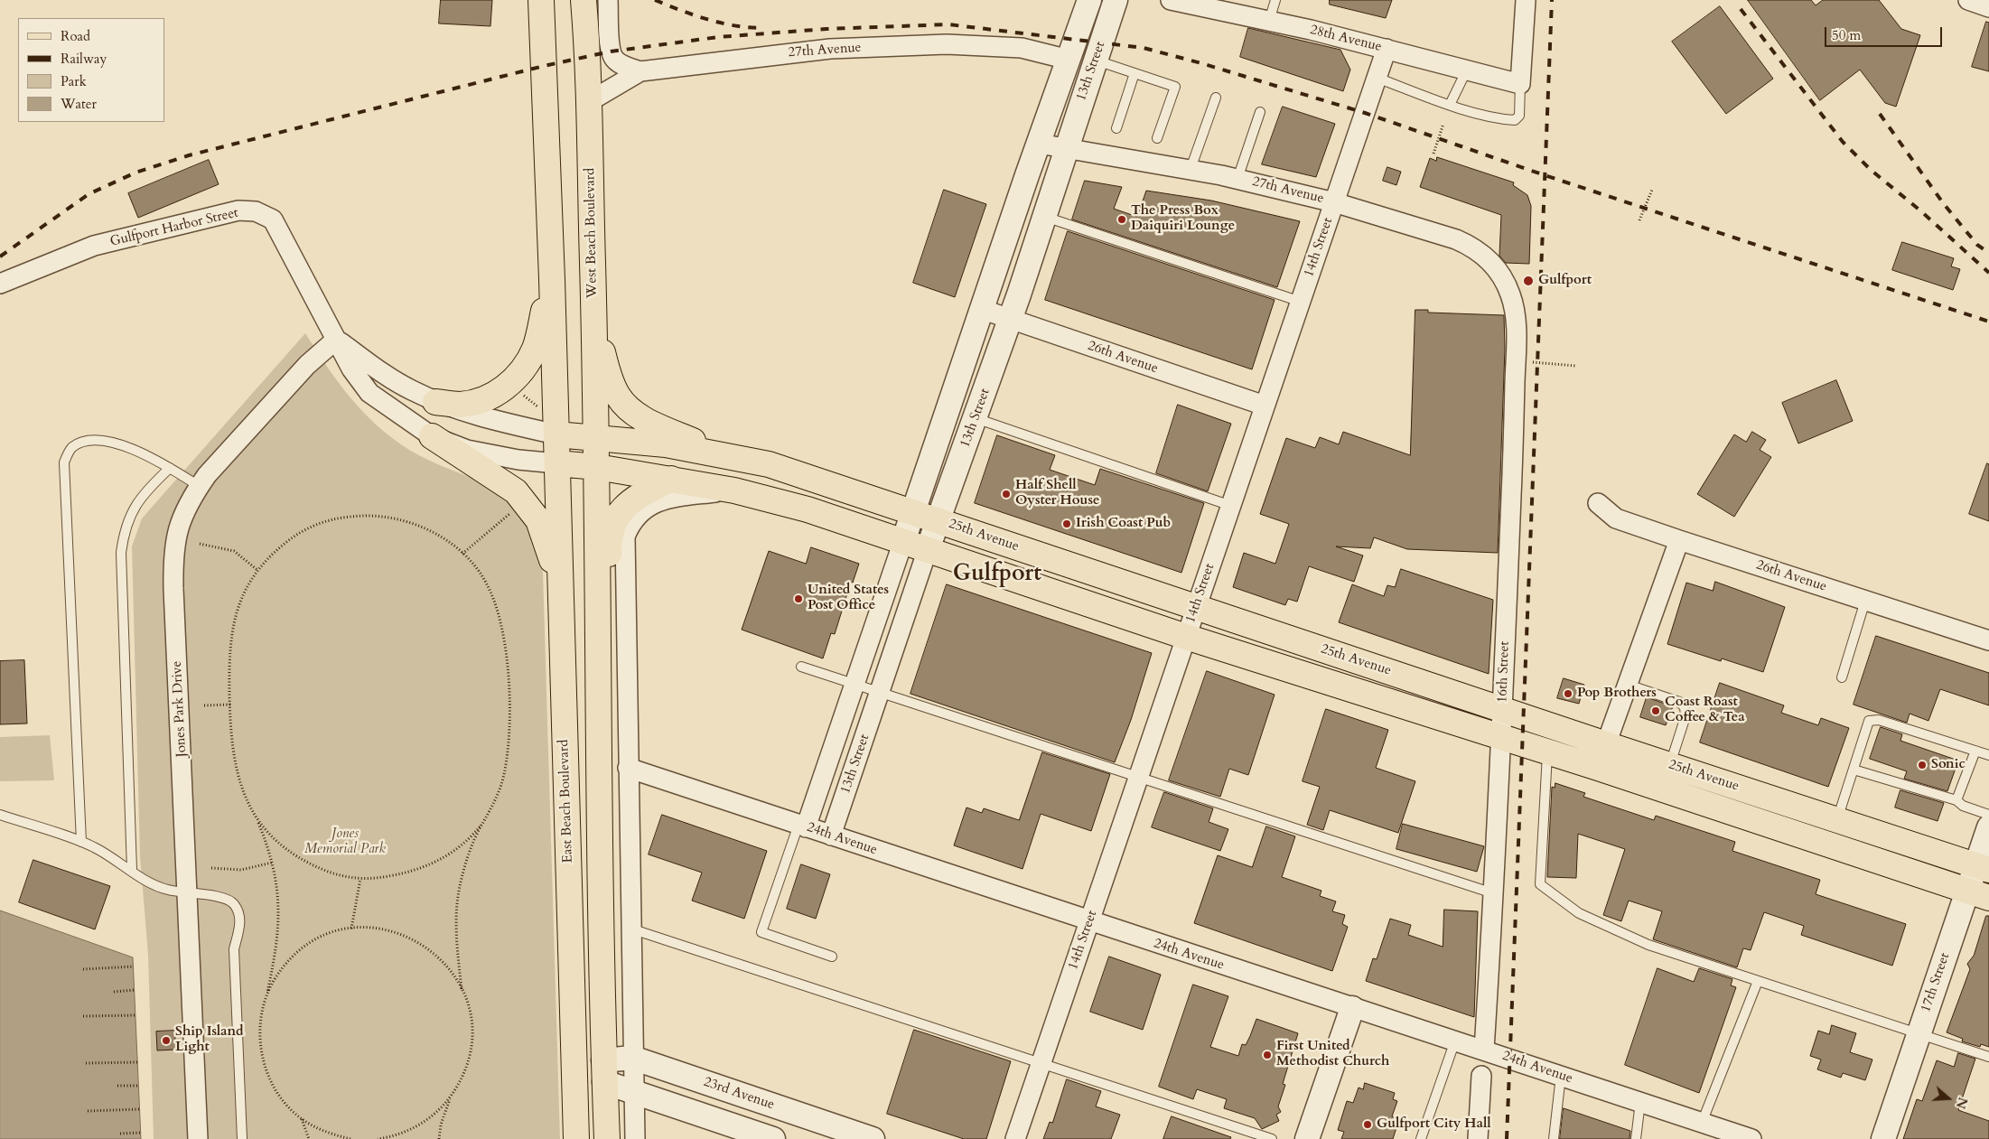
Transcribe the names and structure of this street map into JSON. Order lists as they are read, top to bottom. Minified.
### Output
{"streets":{"main road":["West Beach Boulevard","25th Avenue","East Beach Boulevard"],"street":["28th Avenue","27th Avenue","13th Street","Gulfport Harbor Street","14th Street","26th Avenue","16th Street","Jones Park Drive","24th Avenue","17th Street","23rd Avenue"]},"crossings":[["28th Avenue","14th Street"],["27th Avenue","13th Street"],["27th Avenue","West Beach Boulevard"],["27th Avenue","14th Street"],["27th Avenue","16th Street"],["13th Street","26th Avenue"],["13th Street","25th Avenue"],["13th Street","24th Avenue"],["Gulfport Harbor Street","25th Avenue"],["Gulfport Harbor Street","Jones Park Drive"],["Gulfport Harbor Street","East Beach Boulevard"],["West Beach Boulevard","25th Avenue"],["14th Street","26th Avenue"],["14th Street","25th Avenue"],["14th Street","24th Avenue"],["25th Avenue","16th Street"],["25th Avenue","East Beach Boulevard"],["25th Avenue","17th Street"],["16th Street","24th Avenue"]],"districts":["Gulfport"],"parks":["Jones Memorial Park"],"places":["The Press Box Daiquiri Lounge","Gulfport","Half Shell Oyster House","Irish Coast Pub","United States Post Office","Pop Brothers","Coast Roast Coffee & Tea","Sonic","Ship Island Light","First United Methodist Church","Gulfport City Hall"],"legend":["Road","Railway","Park","Water"],"scale_bar":"50 m","north":"right"}
